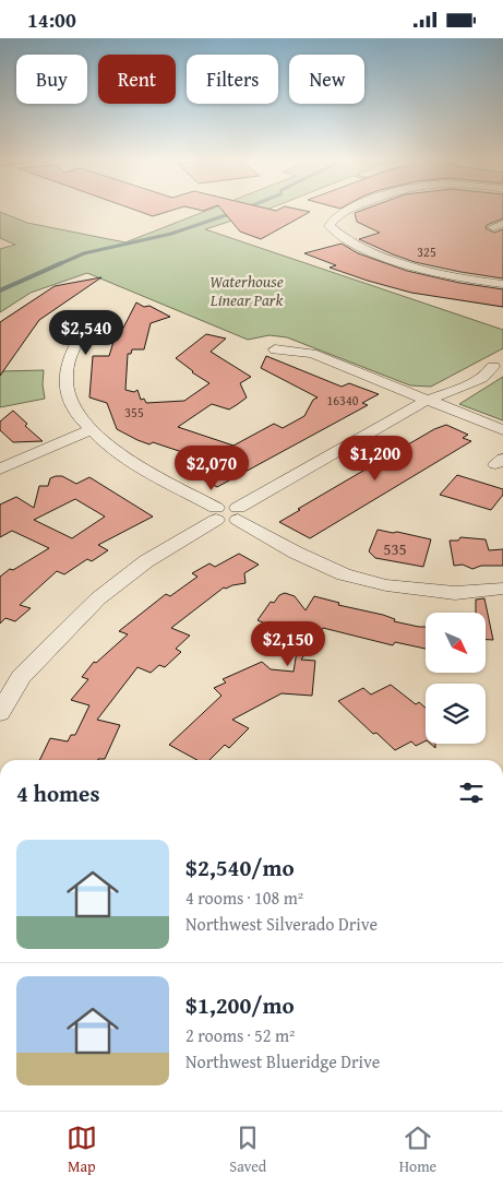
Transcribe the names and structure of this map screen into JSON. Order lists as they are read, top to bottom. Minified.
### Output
{"parks":["Waterhouse Linear Park"],"house_numbers":["325","16340","355","535"],"north":"bottom right","page":{"status":"14:00","chip":["Buy","Rent","Filters","New"],"price":["$2,540","$1,200","$2,070","$2,150"],"heading":"4 homes","list":[{"name":"$2,540/mo","note":"4 rooms · 108 m² · Northwest Silverado Drive"},{"name":"$1,200/mo","note":"2 rooms · 52 m² · Northwest Blueridge Drive"}],"tabs":["Map","Saved","Home"]}}
